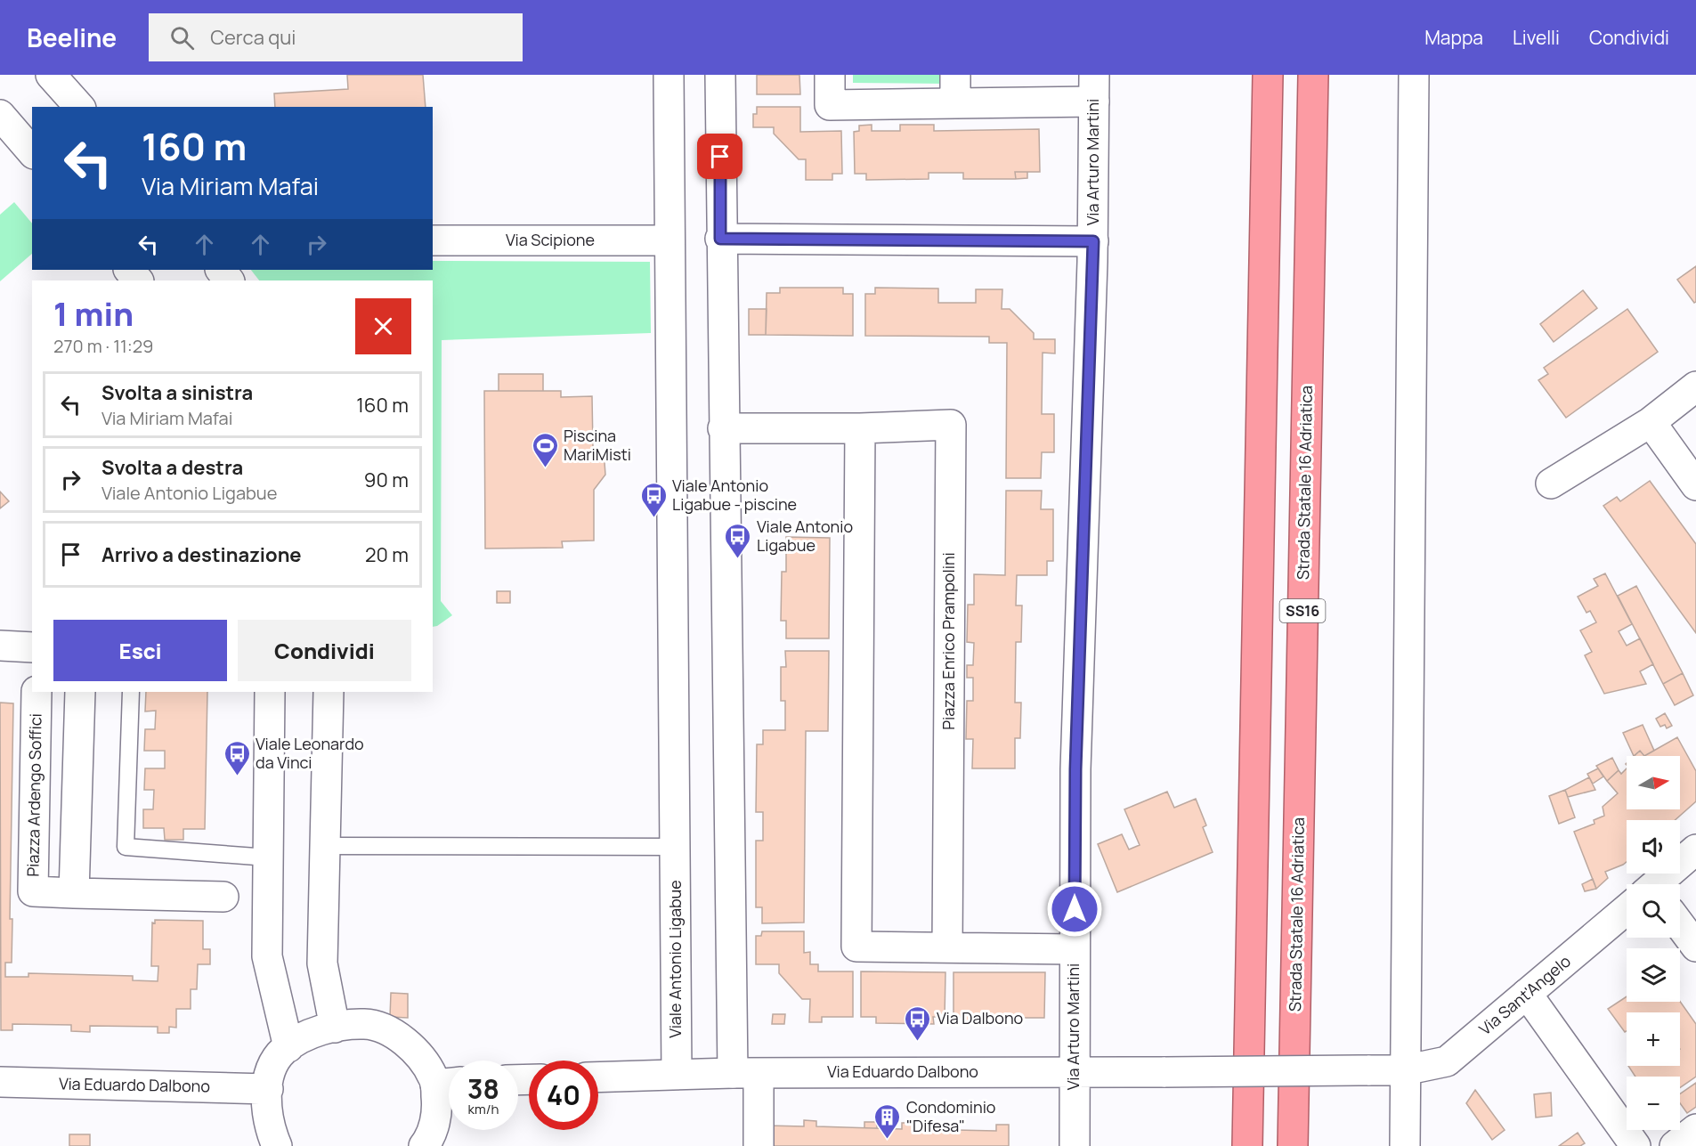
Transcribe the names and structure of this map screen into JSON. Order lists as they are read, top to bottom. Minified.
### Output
{"streets":{"highway":["Strada Statale 16 Adriatica","SS16"],"street":["Via Arturo Martini","Via Scipione","Piazza Enrico Prampolini","Piazza Ardengo Soffici","Viale Antonio Ligabue","Via Sant'Angelo","Via Eduardo Dalbono"]},"crossings":[["Via Arturo Martini","Via Eduardo Dalbono"],["Via Scipione","Viale Antonio Ligabue"],["Viale Antonio Ligabue","Via Eduardo Dalbono"],["Via Sant'Angelo","Via Eduardo Dalbono"]],"places":{"sports":["Piscina MariMisti"],"bus stop":["Viale Antonio Ligabue - piscine","Viale Antonio Ligabue","Viale Leonardo da Vinci","Via Dalbono"],"building":["Condominio \"Difesa\""]},"north":"right","page":{"header":"Beeline","search":"Cerca qui","nav":["Mappa","Livelli","Condividi"],"turn":["160 m","Via Miriam Mafai"],"heading":["1 min","270 m · 11:29"],"list":[{"name":"Svolta a sinistra","note":"Via Miriam Mafai","value":"160 m"},{"name":"Svolta a destra","note":"Viale Antonio Ligabue","value":"90 m"},{"name":"Arrivo a destinazione","value":"20 m"}],"buttons":["Esci","Condividi"],"map_buttons":["+","−"],"speed":"38 km/h","limit":"40"}}
